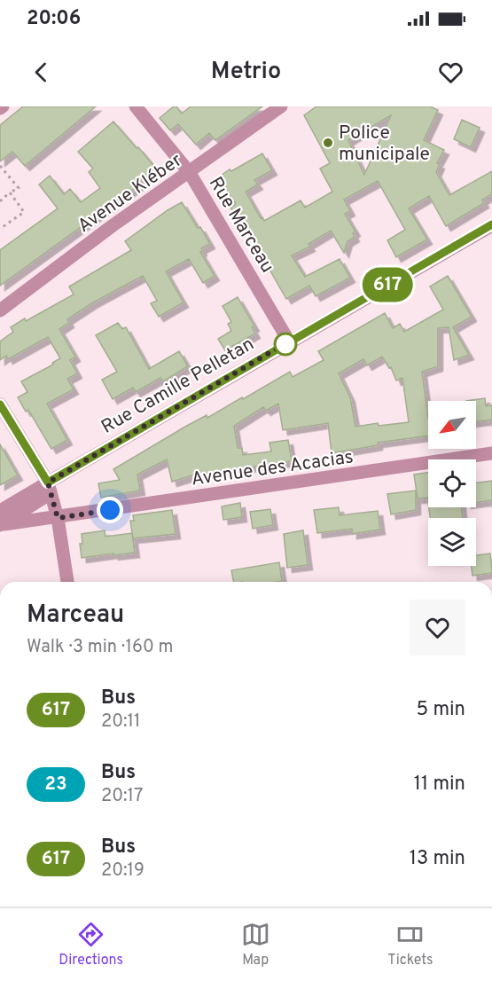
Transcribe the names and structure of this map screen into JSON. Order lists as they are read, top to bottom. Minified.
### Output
{"streets":{"street":["Avenue Kléber","Rue Marceau","Rue Camille Pelletan","Avenue des Acacias"]},"crossings":[["Avenue Kléber","Rue Marceau"],["Rue Marceau","Rue Camille Pelletan"],["Rue Camille Pelletan","Avenue des Acacias"]],"places":["Police municipale"],"lines":["bus line 617"],"north":"bottom left","page":{"status":"20:06","header":"Metrio","on_map":"617","heading":["Marceau","Walk · 3 min · 160 m"],"list":[{"mark":"617","name":"Bus","note":"20:11","value":"5 min"},{"mark":"23","name":"Bus","note":"20:17","value":"11 min"},{"mark":"617","name":"Bus","note":"20:19","value":"13 min"}],"tabs":["Directions","Map","Tickets"]}}
